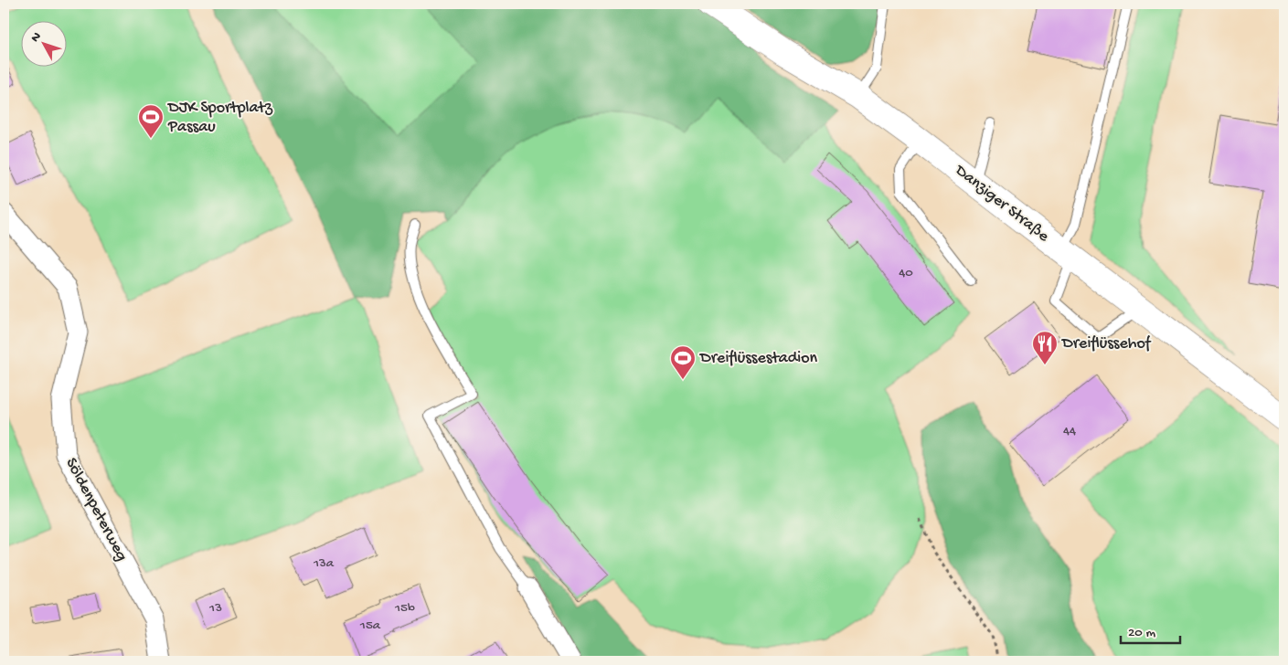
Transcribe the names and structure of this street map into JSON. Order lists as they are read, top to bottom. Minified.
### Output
{"streets":{"street":["Danziger Straße","Söldenpeterweg"]},"places":{"sports":["DJK Sportplatz Passau","Dreiflüssestadion"],"restaurant":["Dreiflüssehof"]},"house_numbers":["40","44","13a","13","15b","15a"],"scale_bar":"20 m","north":"top left"}
